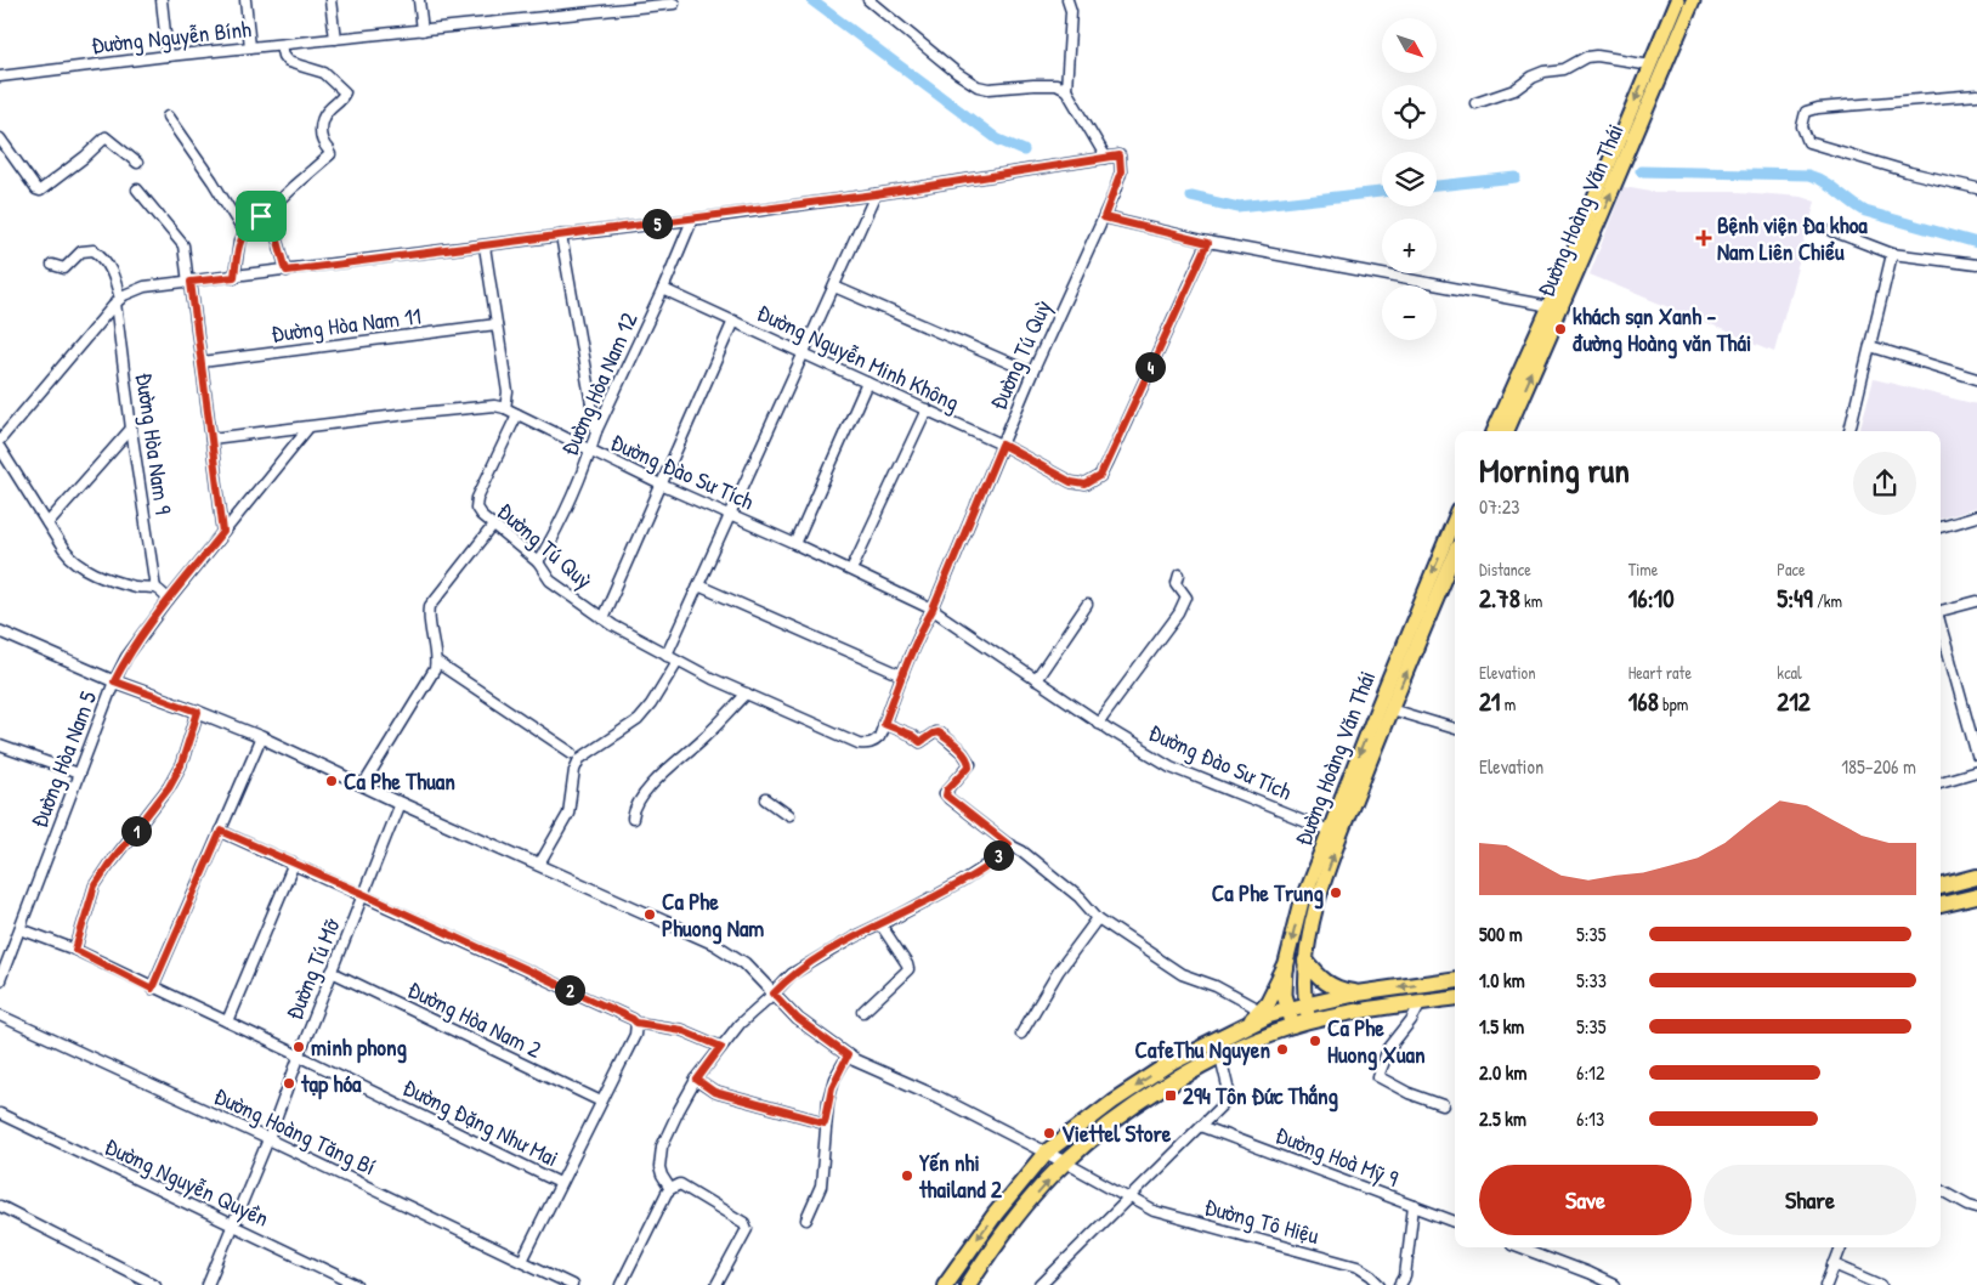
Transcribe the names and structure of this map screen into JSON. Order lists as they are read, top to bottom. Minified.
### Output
{"streets":{"main road":["Đường Hoàng Văn Thái"],"street":["Đường Nguyễn Bính","Đường Hòa Nam 11","Đường Tú Quỳ","Đường Nguyễn Minh Không","Đường Hòa Nam 12","Đường Hòa Nam 9","Đường Đào Sư Tích","Đường Hòa Nam 5","Đường Tú Mỡ","Đường Hòa Nam 2","Đường Đặng Như Mai","Đường Hoàng Tăng Bí","Đường Hoà Mỹ 9","Đường Nguyễn Quyền","Đường Tô Hiệu"]},"crossings":[["Đường Hoàng Văn Thái","Đường Đào Sư Tích"],["Đường Tú Quỳ","Đường Nguyễn Minh Không"],["Đường Tú Quỳ","Đường Hòa Nam 12"],["Đường Tú Quỳ","Đường Đào Sư Tích"],["Đường Nguyễn Minh Không","Đường Hòa Nam 12"],["Đường Hòa Nam 12","Đường Đào Sư Tích"],["Đường Đào Sư Tích","Đường Hòa Nam 5"],["Đường Hòa Nam 5","Đường Đặng Như Mai"],["Đường Tú Mỡ","Đường Hòa Nam 2"],["Đường Tú Mỡ","Đường Đặng Như Mai"],["Đường Tú Mỡ","Đường Hoàng Tăng Bí"],["Đường Tú Mỡ","Đường Nguyễn Quyền"]],"places":{"health":["Bệnh viện Đa khoa Nam Liên Chiểu"],"other":["khách sạn Xanh - đường Hoàng văn Thái","Ca Phe Thuan","Ca Phe Trung","Ca Phe Phuong Nam","Ca Phe Huong Xuan","minh phong","CafeThu Nguyen","tạp hóa","Viettel Store","Yến nhi thailand 2"],"transit":["294 Tôn Đức Thắng"]},"north":"bottom right","page":{"map_buttons":["+","−"],"pins":["5","4","1","3","2"],"heading":["Morning run","07:23"],"stats":[["Distance","2.78 km"],["Time","16:10"],["Pace","5:49 /km"],["Elevation","21 m"],["Heart rate","168 bpm"],["kcal","212"]],"chart":["Elevation","185–206 m"],"list":[{"name":"500 m","note":"5:35"},{"name":"1.0 km","note":"5:33"},{"name":"1.5 km","note":"5:35"},{"name":"2.0 km","note":"6:12"},{"name":"2.5 km","note":"6:13"}],"buttons":["Save","Share"]}}
